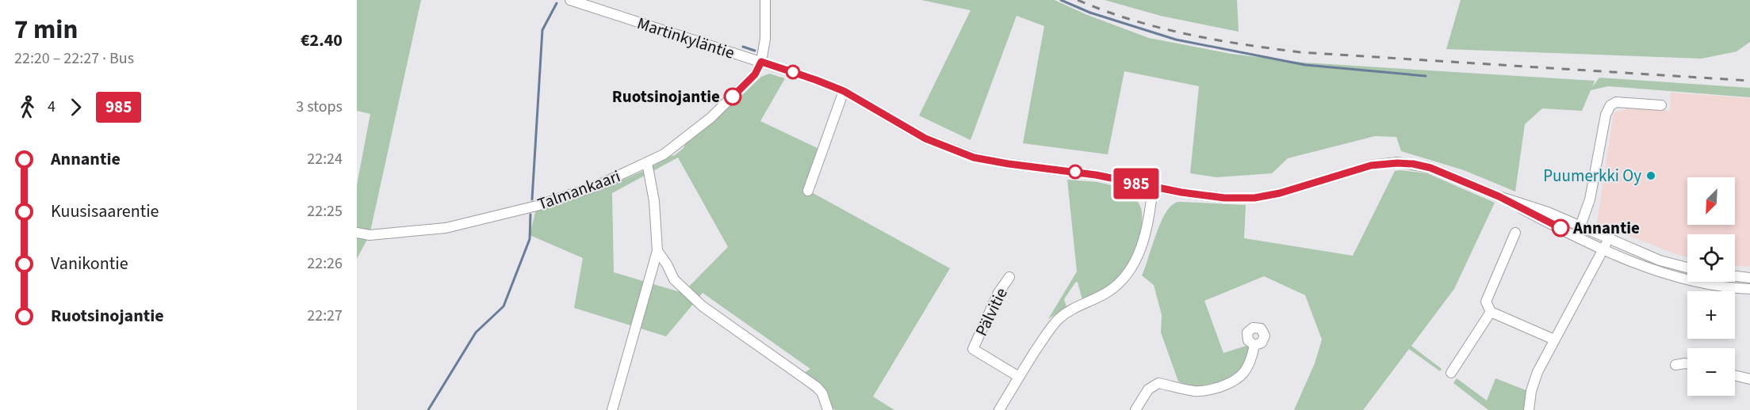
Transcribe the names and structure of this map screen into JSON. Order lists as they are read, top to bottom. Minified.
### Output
{"streets":{"street":["Martinkyläntie","Talmankaari","Pälvitie"]},"crossings":[["Martinkyläntie","Talmankaari"]],"places":["Ruotsinojantie","Puumerkki Oy","Annantie"],"lines":["bus line 985"],"north":"bottom left","page":{"heading":["7 min","22:20 – 22:27 · Bus","€2.40"],"on_map":"985","legs":["4","985","3 stops"],"list":[{"name":"Annantie","value":"22:24"},{"name":"Kuusisaarentie","value":"22:25"},{"name":"Vanikontie","value":"22:26"},{"name":"Ruotsinojantie","value":"22:27"}],"map_buttons":["+","−"]}}
